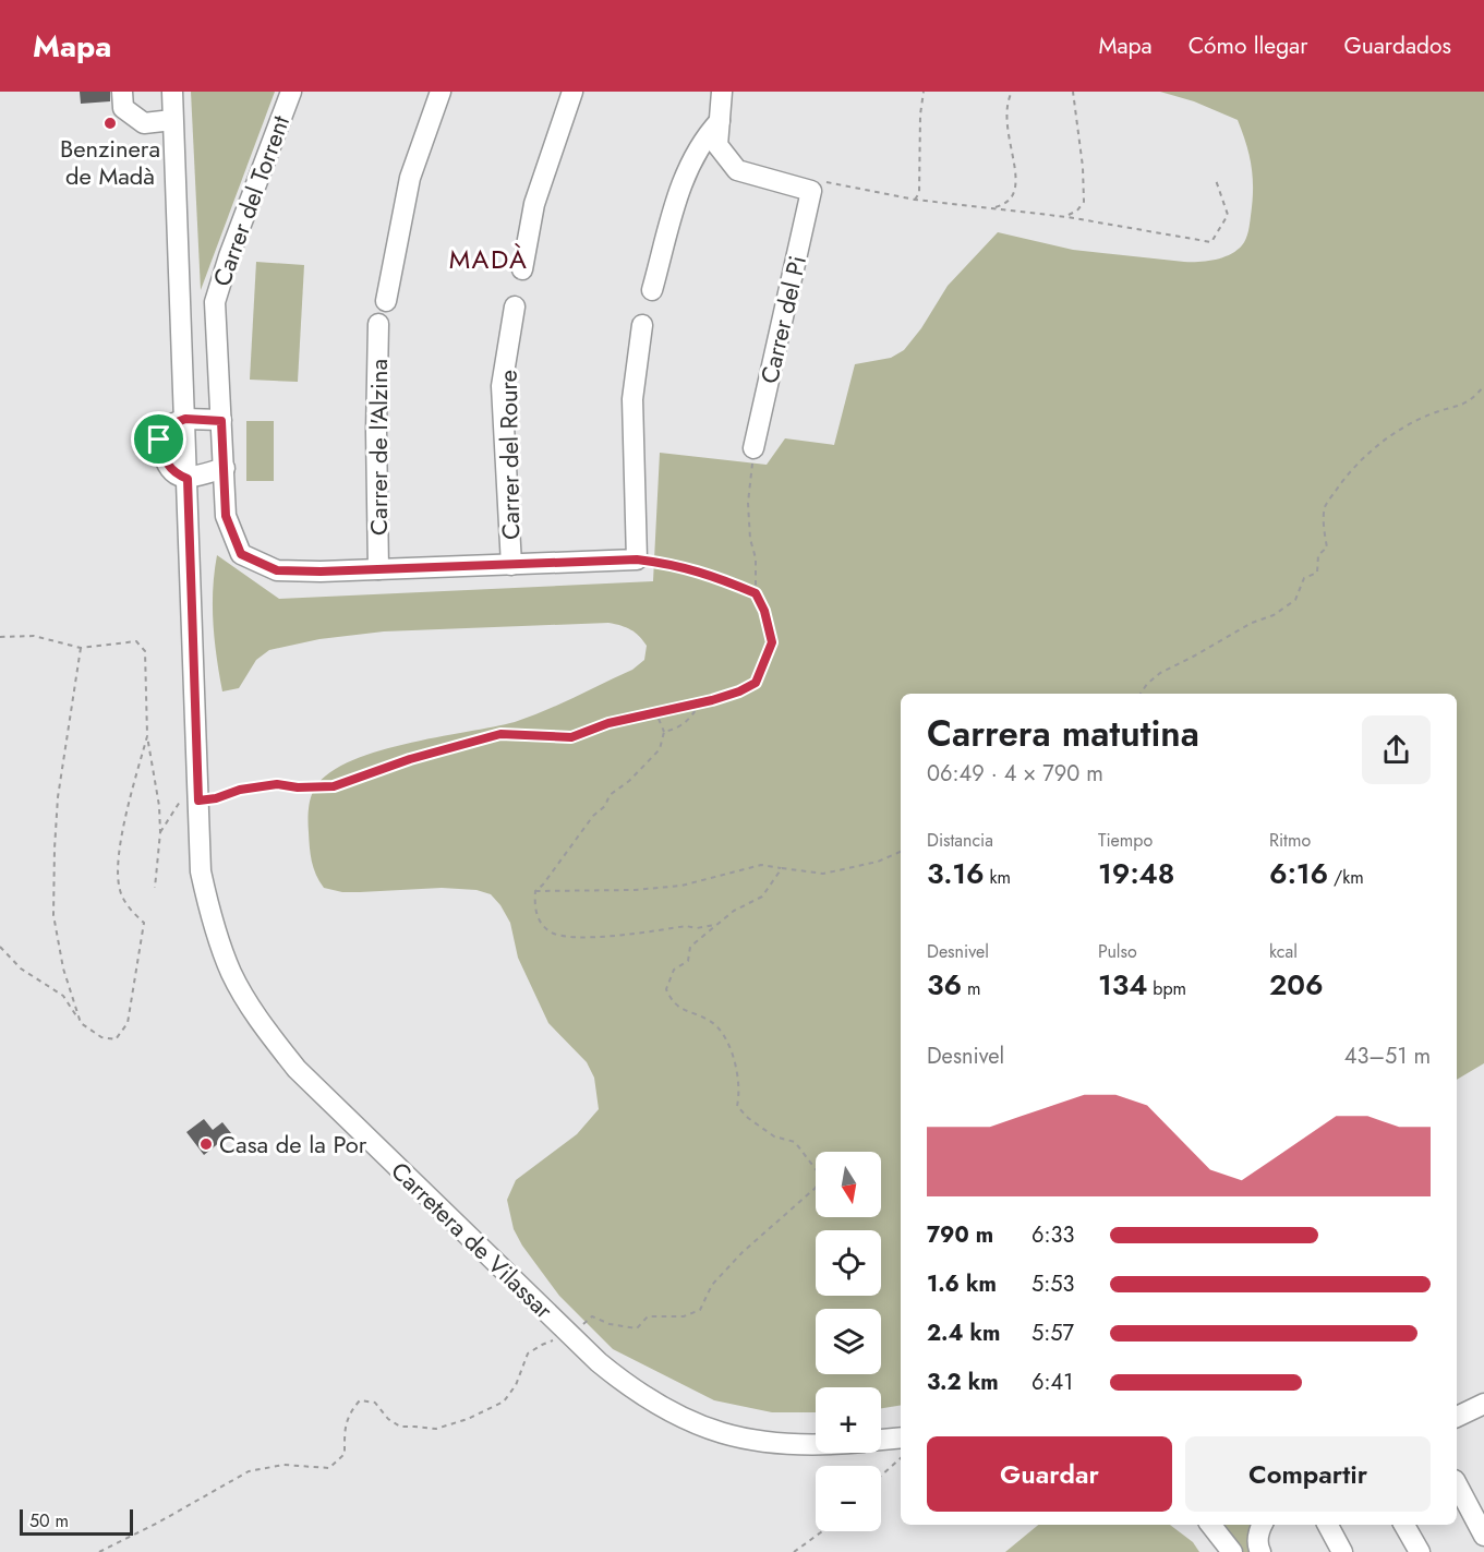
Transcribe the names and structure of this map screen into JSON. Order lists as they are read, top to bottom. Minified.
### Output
{"streets":{"street":["Carrer del Torrent","Carrer del Pi","Carrer de l'Alzina","Carrer del Roure","Carretera de Vilassar"]},"crossings":[["Carrer del Torrent","Carrer de l'Alzina"],["Carrer del Torrent","Carrer del Roure"],["Carrer del Torrent","Carretera de Vilassar"]],"districts":["MADÀ"],"places":["Benzinera de Madà","Casa de la Por"],"scale_bar":"50 m","north":"bottom","page":{"header":"Mapa","nav":["Mapa","Cómo llegar","Guardados"],"heading":["Carrera matutina","06:49 · 4 × 790 m"],"stats":[["Distancia","3.16 km"],["Tiempo","19:48"],["Ritmo","6:16 /km"],["Desnivel","36 m"],["Pulso","134 bpm"],["kcal","206"]],"chart":["Desnivel","43–51 m"],"map_buttons":["+","−"],"list":[{"name":"790 m","note":"6:33"},{"name":"1.6 km","note":"5:53"},{"name":"2.4 km","note":"5:57"},{"name":"3.2 km","note":"6:41"}],"buttons":["Guardar","Compartir"],"scale":"50 m"}}
